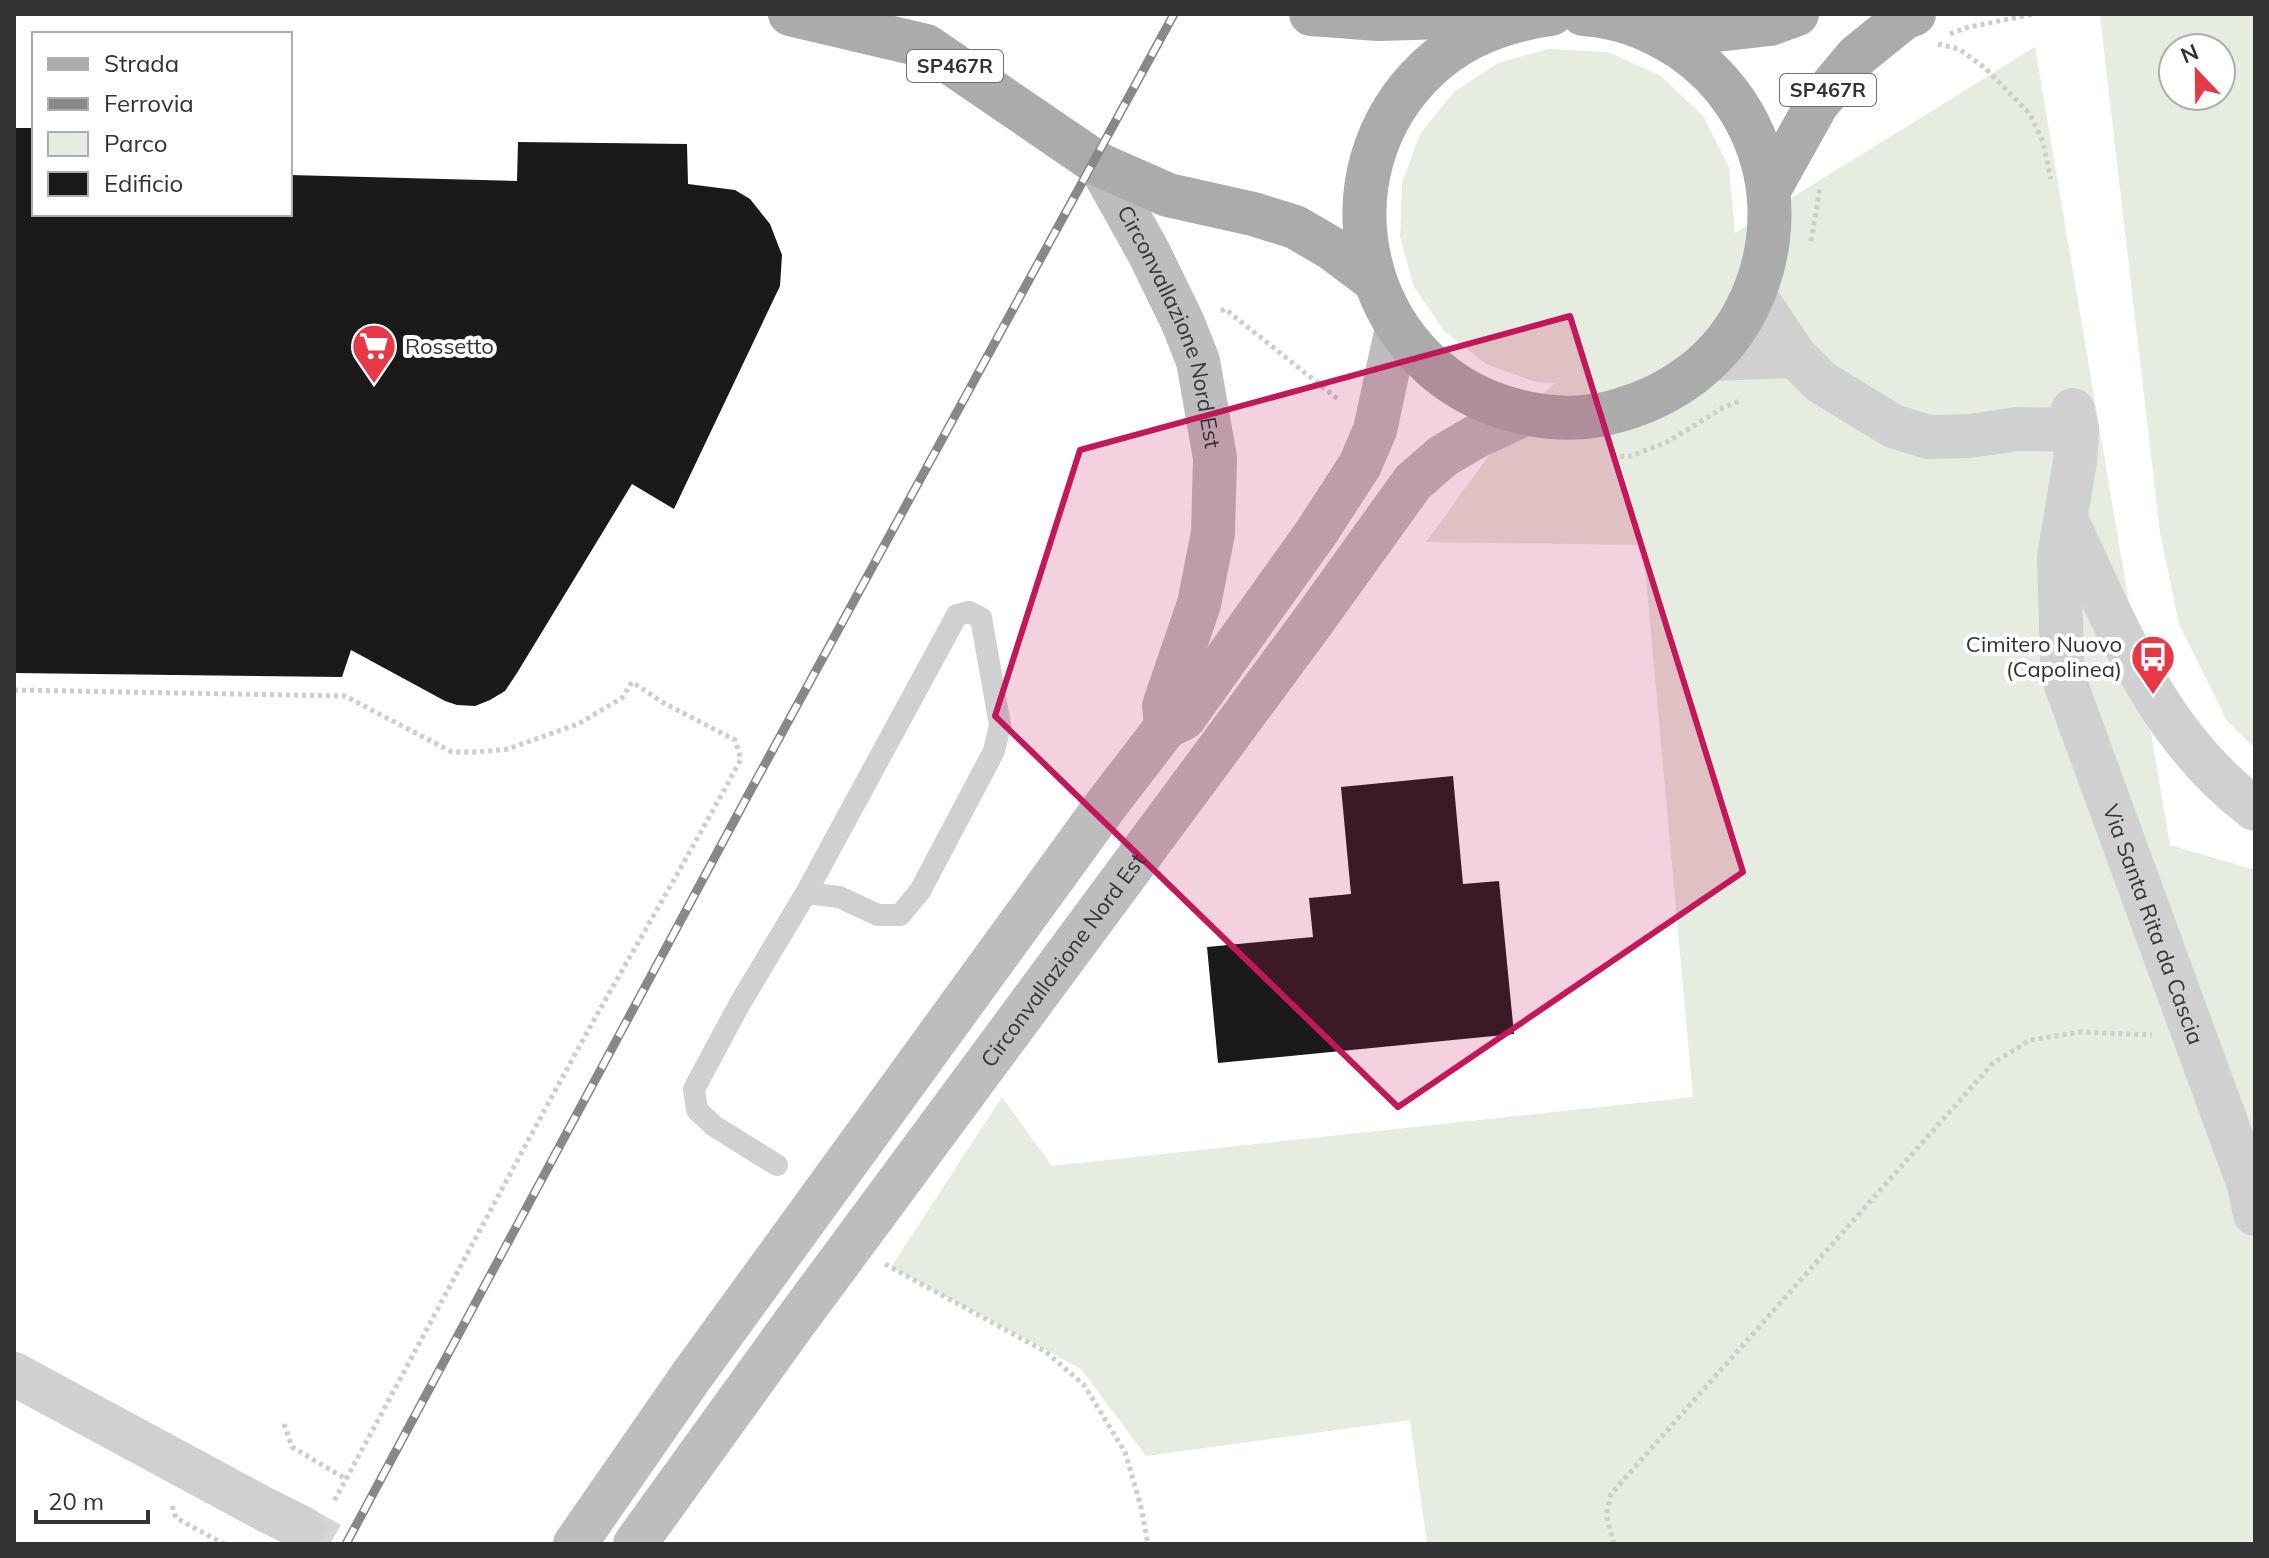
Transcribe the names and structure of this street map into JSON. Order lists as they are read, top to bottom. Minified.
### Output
{"streets":{"main road":["SP467R","Circonvallazione Nord Est"],"street":["Via Santa Rita da Cascia"]},"crossings":[["SP467R","Circonvallazione Nord Est"]],"places":{"supermarket":["Rossetto"],"bus stop":["Cimitero Nuovo (Capolinea)"]},"legend":["Strada","Ferrovia","Parco","Edificio"],"scale_bar":"20 m","north":"top"}
